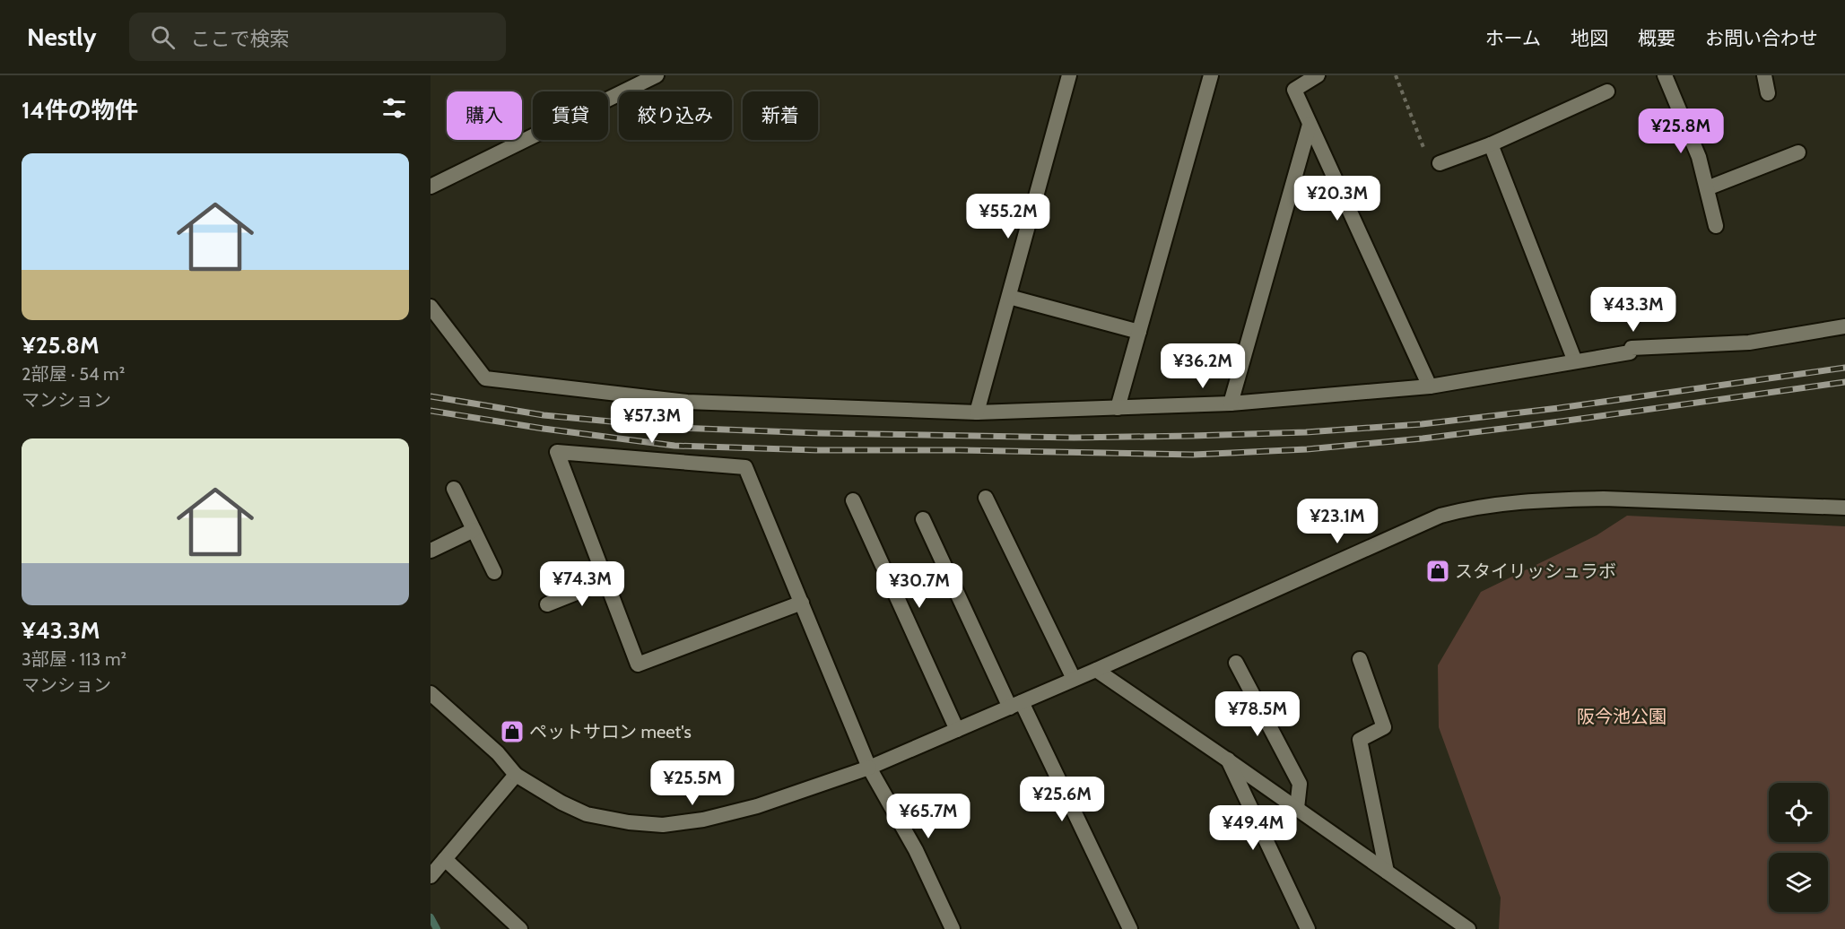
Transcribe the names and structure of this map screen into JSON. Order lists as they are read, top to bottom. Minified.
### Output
{"parks":["阪今池公園"],"places":{"shop":["スタイリッシュラボ","ペットサロン meet's"]},"page":{"header":"Nestly","search":"ここで検索","nav":["ホーム","地図","概要","お問い合わせ"],"heading":"14件の物件","chip":["購入","賃貸","絞り込み","新着"],"price":["¥25.8M","¥20.3M","¥55.2M","¥43.3M","¥36.2M","¥57.3M","¥23.1M","¥74.3M","¥30.7M","¥78.5M","¥25.5M","¥25.6M","¥65.7M","¥49.4M"],"list":[{"name":"¥25.8M","note":"2部屋 · 54 m² · マンション"},{"name":"¥43.3M","note":"3部屋 · 113 m² · マンション"}]}}
